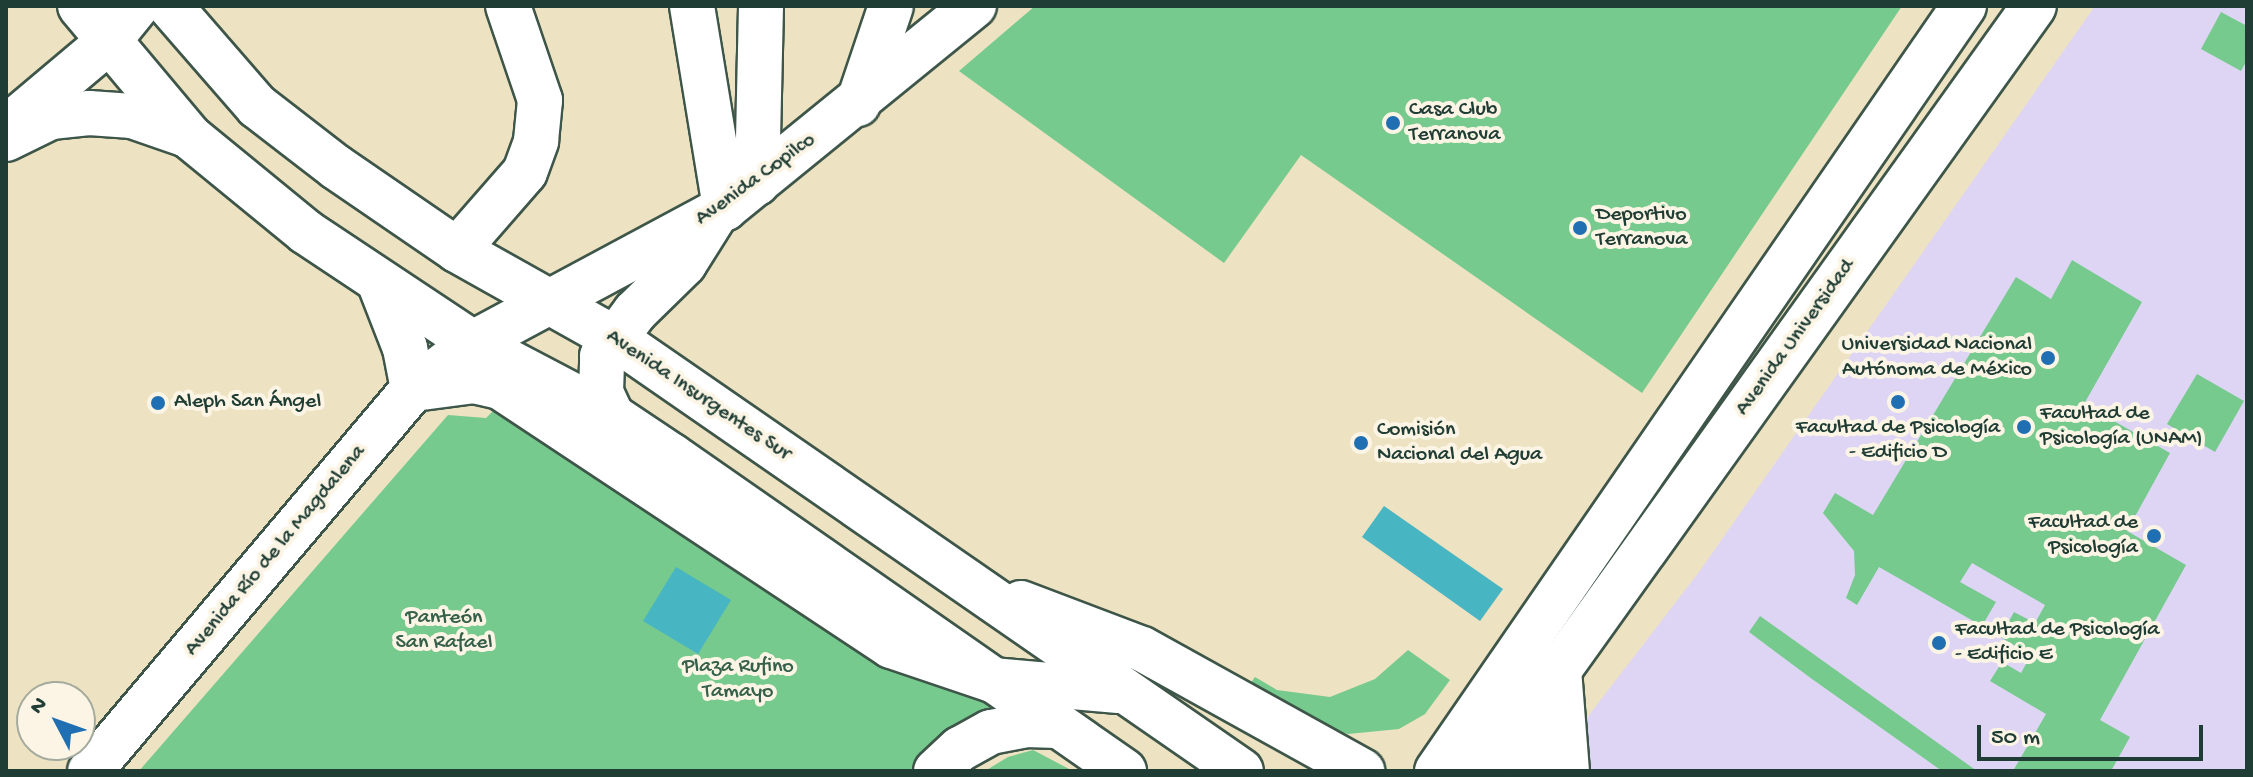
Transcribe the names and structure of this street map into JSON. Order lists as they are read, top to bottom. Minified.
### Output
{"streets":{"main road":["Avenida Copilco","Avenida Universidad","Avenida Insurgentes Sur","Avenida Río de la Magdalena"]},"crossings":[["Avenida Copilco","Avenida Insurgentes Sur"],["Avenida Copilco","Avenida Río de la Magdalena"]],"parks":["Panteón San Rafael","Plaza Rufino Tamayo"],"places":["Casa Club Terranova","Deportivo Terranova","Universidad Nacional Autónoma de México","Facultad de Psicología - Edificio D","Aleph San Ángel","Facultad de Psicología (UNAM)","Comisión Nacional del Agua","Facultad de Psicología","Facultad de Psicología - Edificio E"],"scale_bar":"50 m","north":"top left"}
